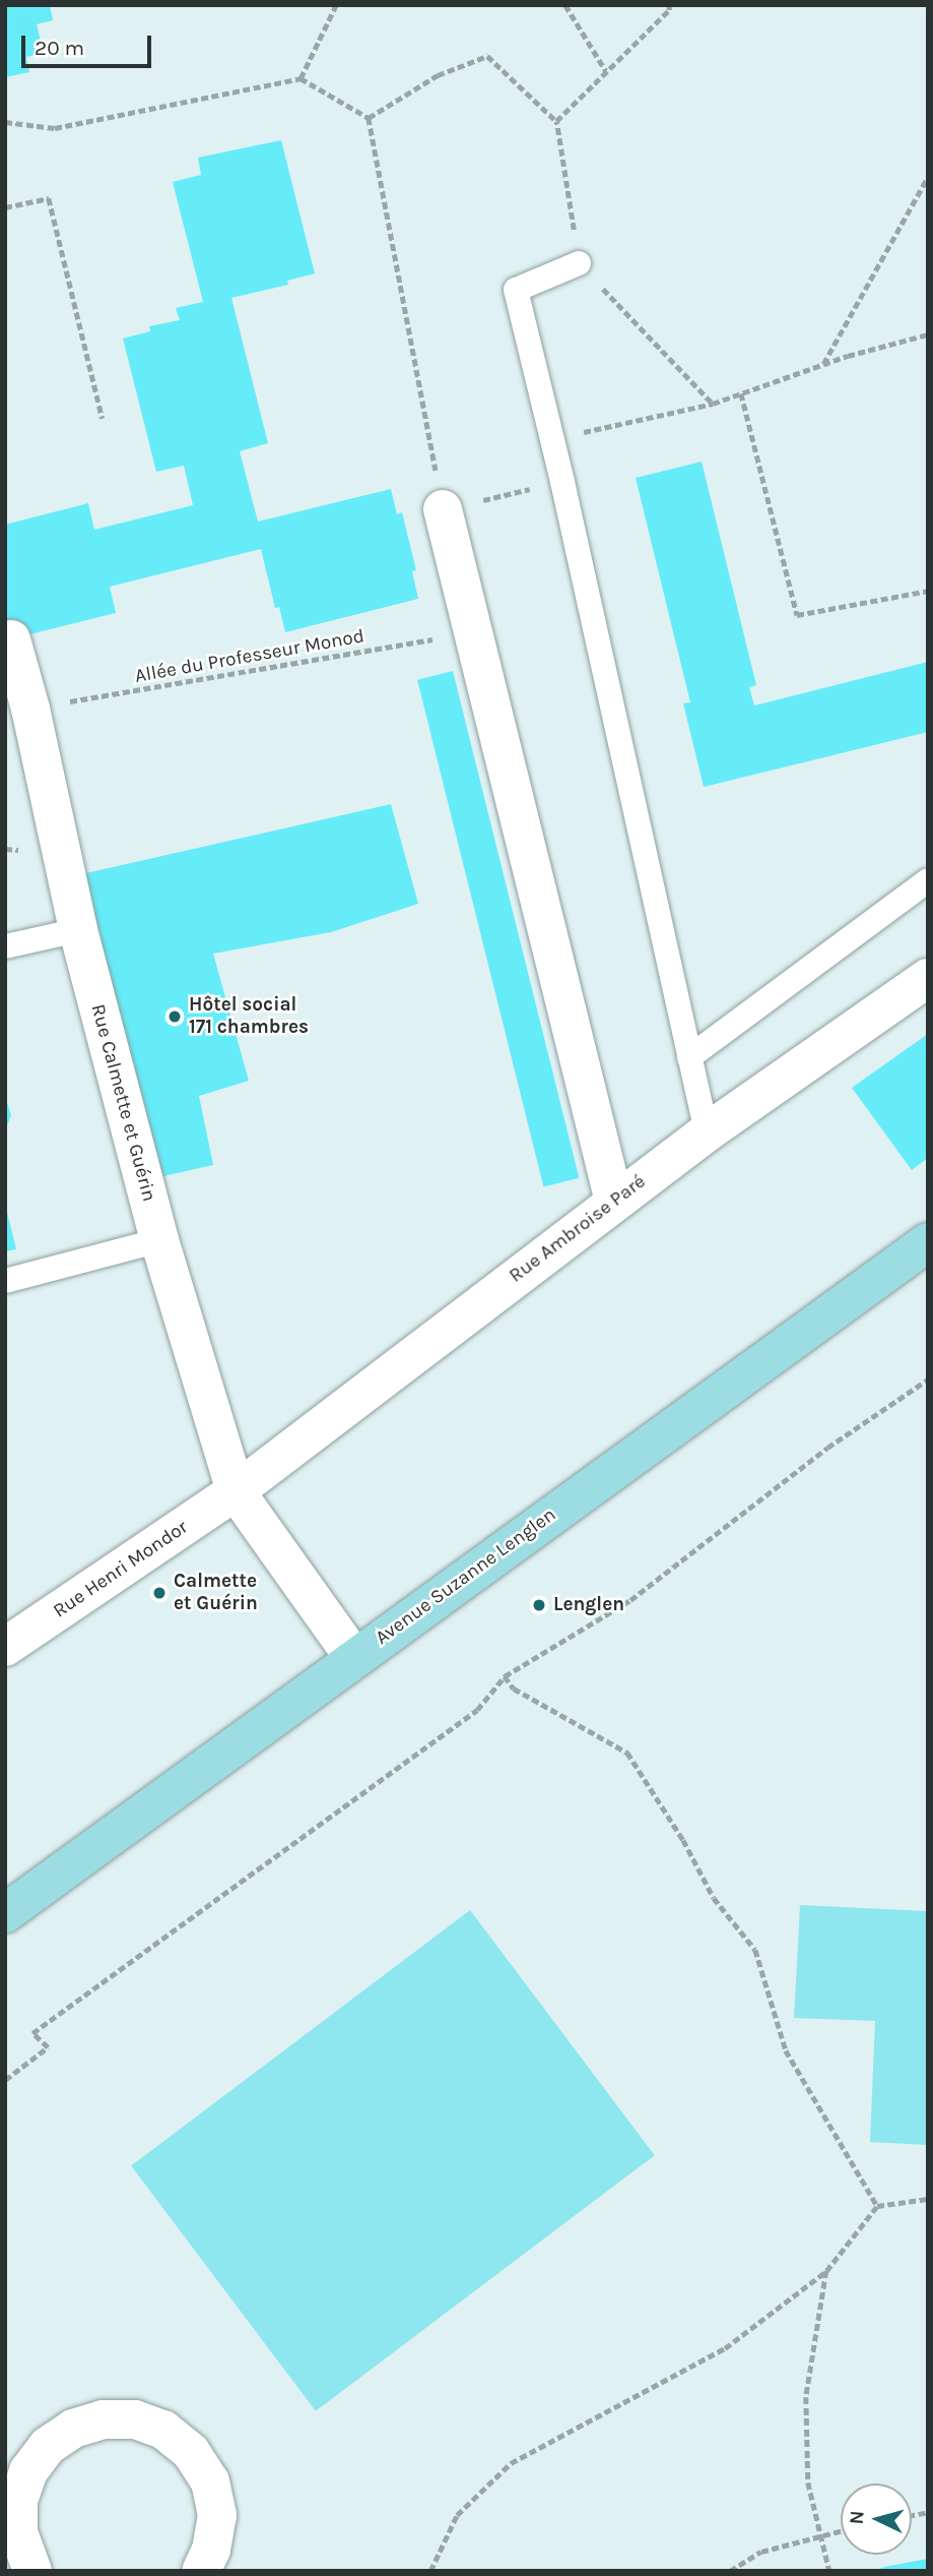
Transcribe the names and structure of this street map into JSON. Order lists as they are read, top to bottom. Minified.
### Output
{"streets":{"main road":["Avenue Suzanne Lenglen"],"street":["Rue Calmette et Guérin","Rue Ambroise Paré","Rue Henri Mondor"],"path":["Allée du Professeur Monod"]},"crossings":[["Allée du Professeur Monod","Rue Calmette et Guérin"],["Rue Calmette et Guérin","Rue Ambroise Paré"],["Rue Calmette et Guérin","Rue Henri Mondor"],["Rue Calmette et Guérin","Avenue Suzanne Lenglen"],["Rue Ambroise Paré","Rue Henri Mondor"]],"places":["Hôtel social 171 chambres","Calmette et Guérin","Lenglen"],"scale_bar":"20 m","north":"left"}
